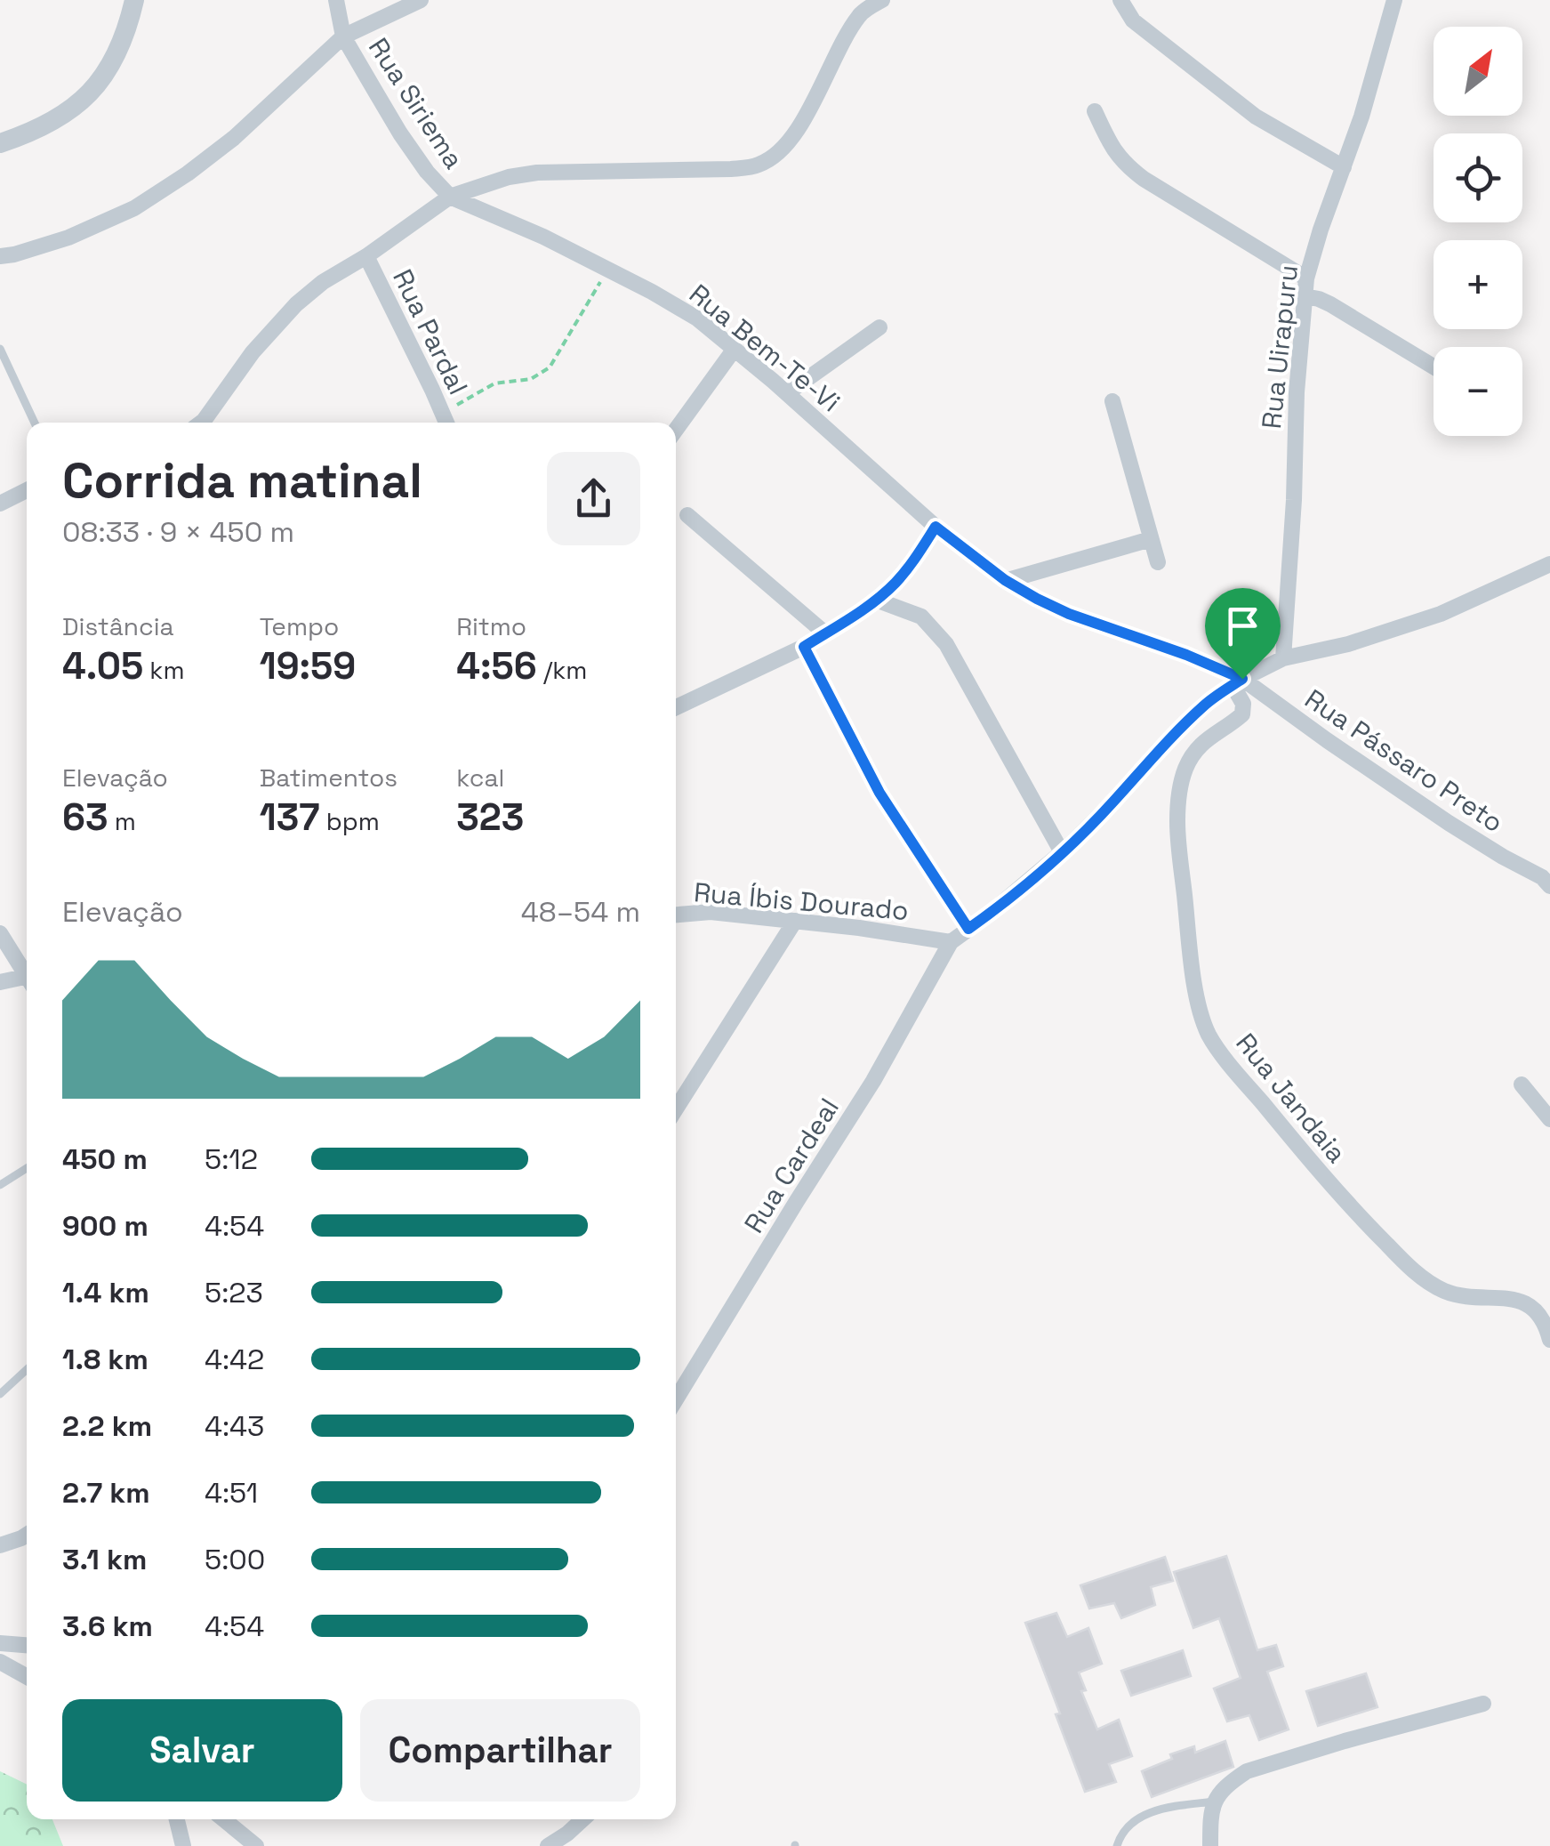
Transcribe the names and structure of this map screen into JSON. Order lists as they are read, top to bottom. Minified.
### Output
{"streets":{"street":["Rua Siriema","Rua Pardal","Rua Uirapuru","Rua Bem-Te-Vi","Rua Pássaro Preto","Rua Íbis Dourado","Rua Jandaia","Rua Cardeal"]},"crossings":[["Rua Siriema","Rua Bem-Te-Vi"],["Rua Bem-Te-Vi","Rua Pássaro Preto"],["Rua Bem-Te-Vi","Rua Jandaia"],["Rua Pássaro Preto","Rua Jandaia"],["Rua Íbis Dourado","Rua Cardeal"]],"north":"top right","page":{"map_buttons":["+","−"],"heading":["Corrida matinal","08:33 · 9 × 450 m"],"stats":[["Distância","4.05 km"],["Tempo","19:59"],["Ritmo","4:56 /km"],["Elevação","63 m"],["Batimentos","137 bpm"],["kcal","323"]],"chart":["Elevação","48–54 m"],"list":[{"name":"450 m","note":"5:12"},{"name":"900 m","note":"4:54"},{"name":"1.4 km","note":"5:23"},{"name":"1.8 km","note":"4:42"},{"name":"2.2 km","note":"4:43"},{"name":"2.7 km","note":"4:51"},{"name":"3.1 km","note":"5:00"},{"name":"3.6 km","note":"4:54"}],"buttons":["Salvar","Compartilhar"]}}
